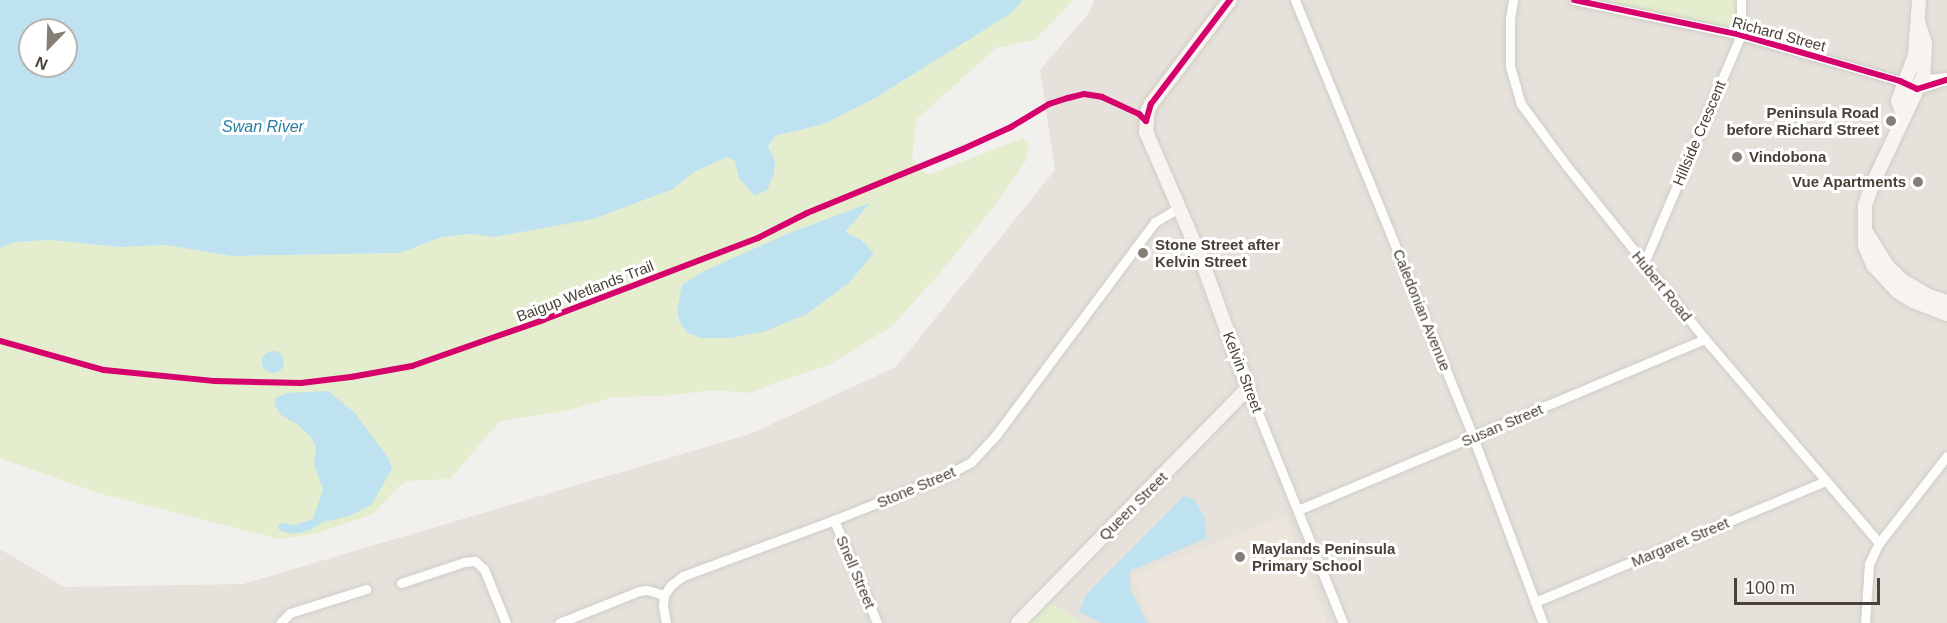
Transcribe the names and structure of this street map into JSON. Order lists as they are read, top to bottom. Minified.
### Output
{"streets":{"street":["Richard Street","Hillside Crescent","Hubert Road","Caledonian Avenue","Kelvin Street","Susan Street","Stone Street","Queen Street","Margaret Street","Snell Street"],"cycle path":["Baigup Wetlands Trail"]},"crossings":[["Richard Street","Hillside Crescent"],["Hillside Crescent","Hubert Road"],["Hubert Road","Susan Street"],["Hubert Road","Margaret Street"],["Caledonian Avenue","Susan Street"],["Caledonian Avenue","Margaret Street"],["Kelvin Street","Susan Street"],["Kelvin Street","Stone Street"],["Kelvin Street","Queen Street"],["Stone Street","Snell Street"]],"water":["Swan River"],"places":["Peninsula Road before Richard Street","Vindobona","Vue Apartments","Stone Street after Kelvin Street","Maylands Peninsula Primary School"],"scale_bar":"100 m","north":"bottom left"}
